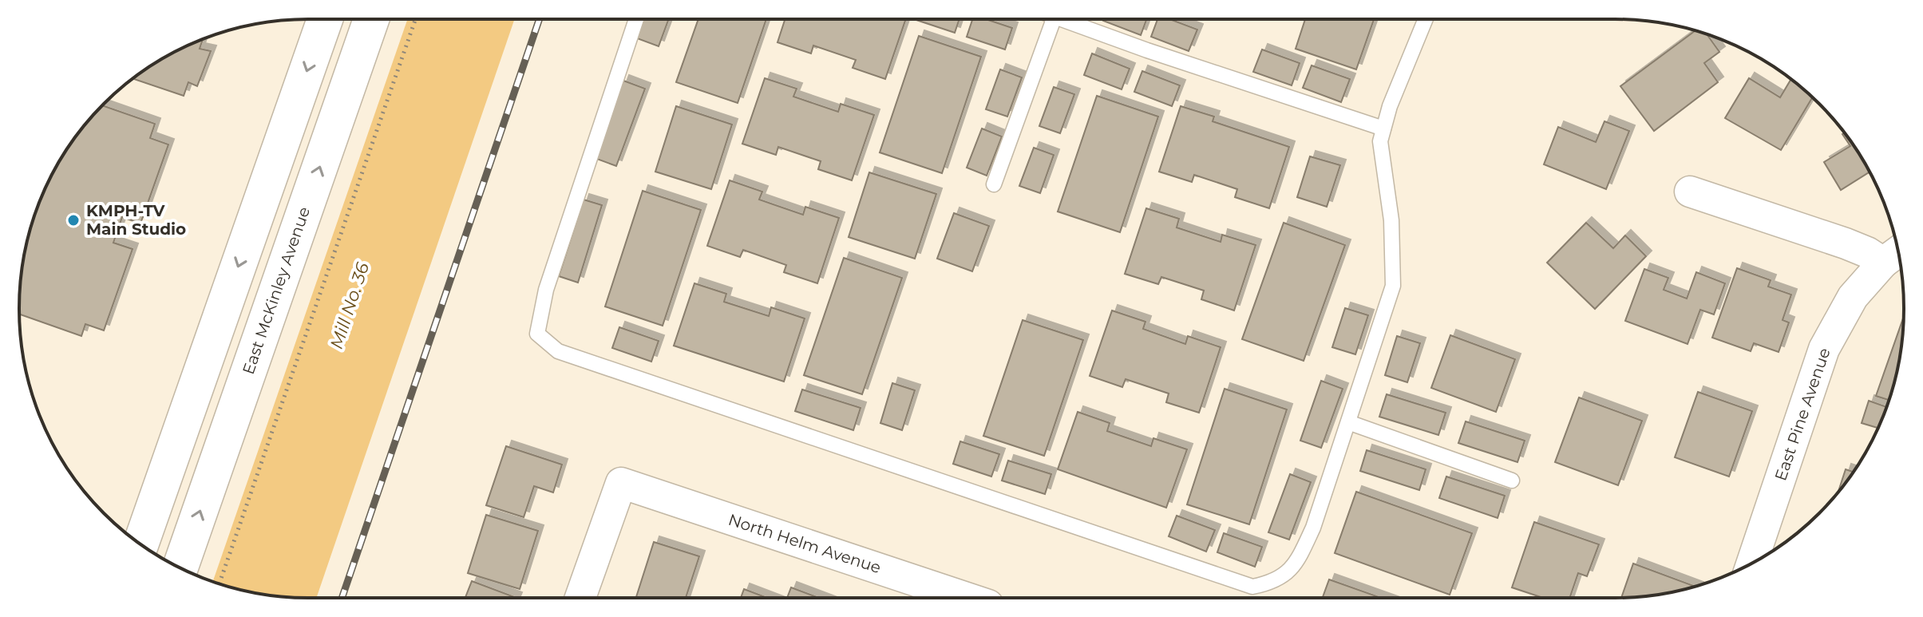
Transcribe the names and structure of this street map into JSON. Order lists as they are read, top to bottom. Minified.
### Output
{"streets":{"main road":["East McKinley Avenue"],"street":["East Pine Avenue","North Helm Avenue"]},"water":["Mill No. 36"],"places":["KMPH-TV Main Studio"]}
